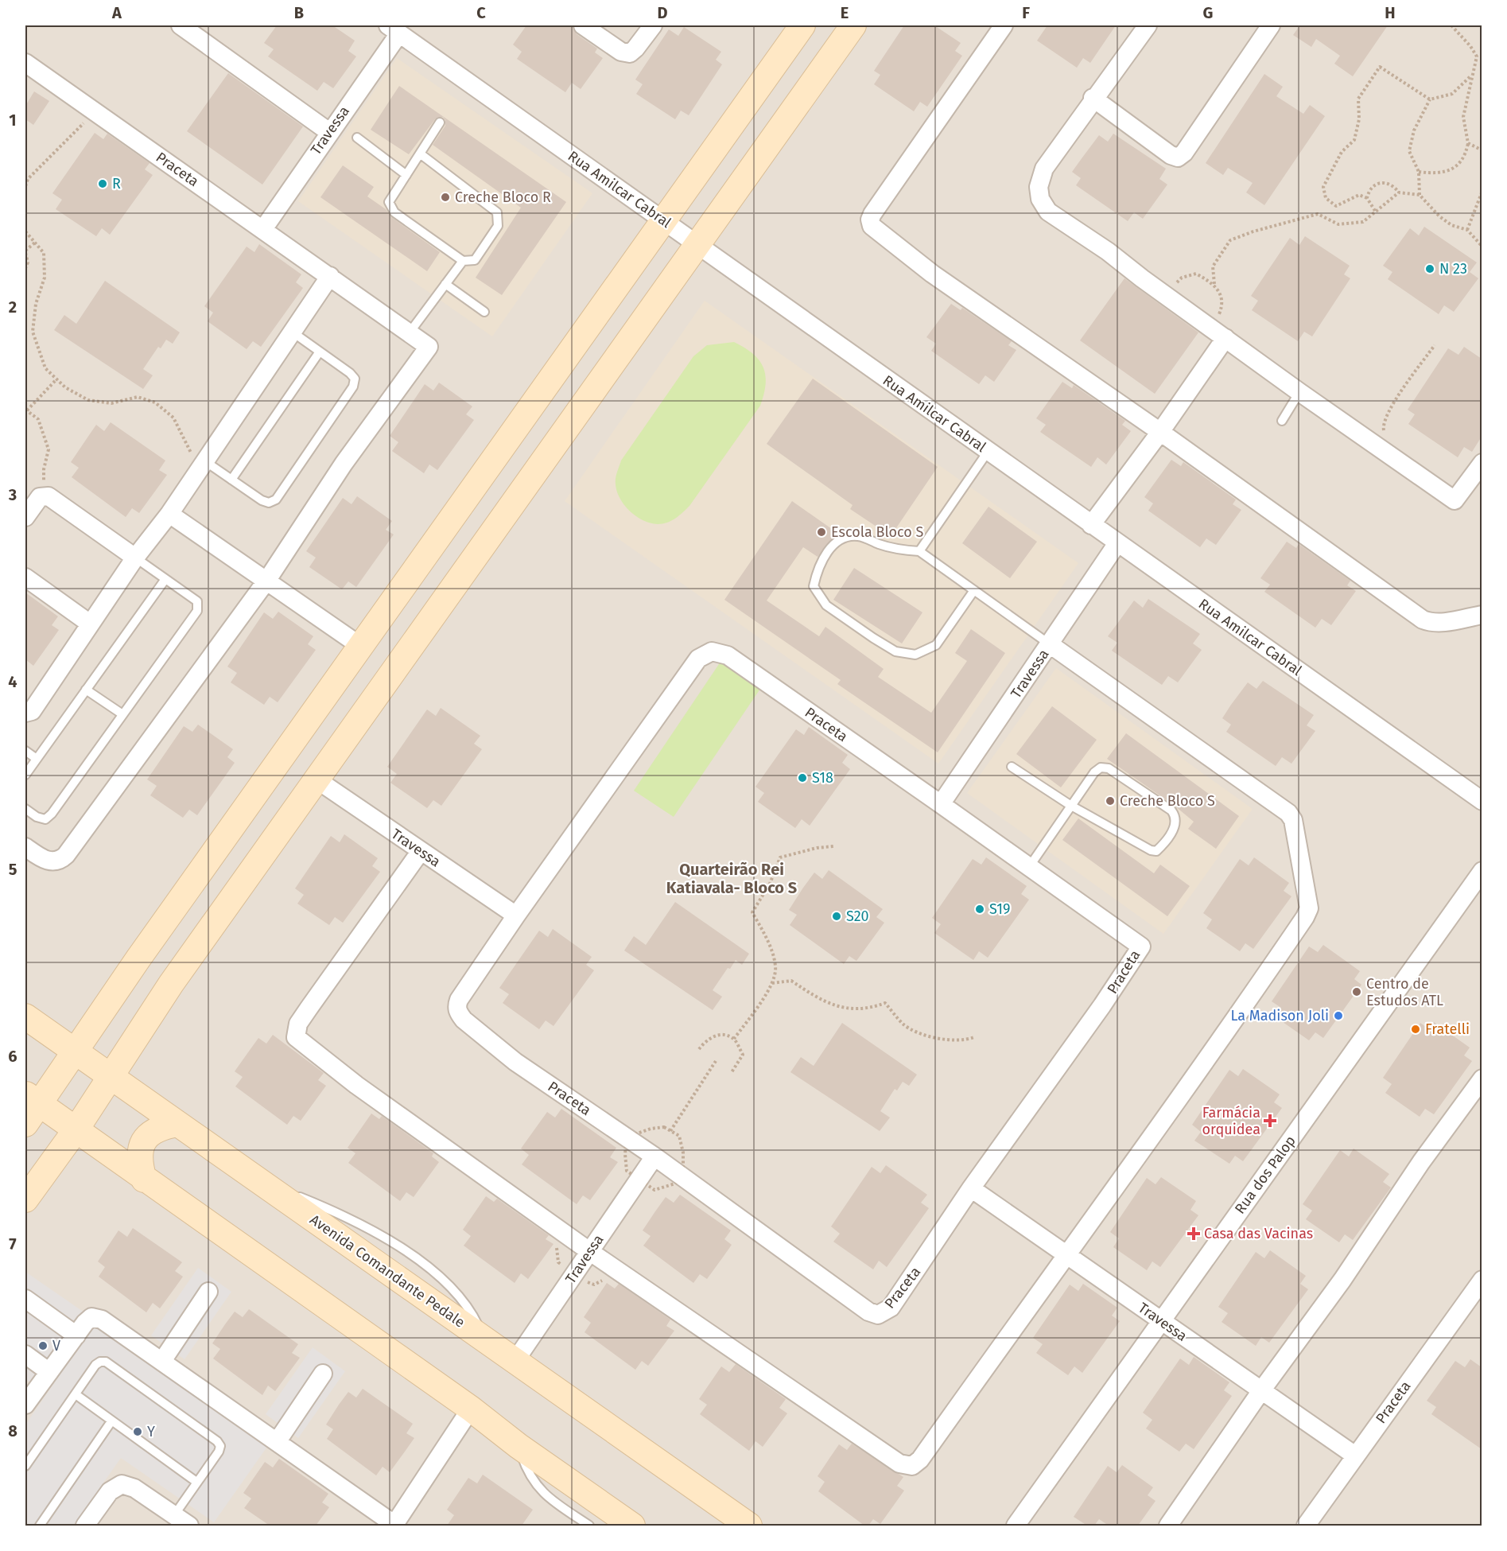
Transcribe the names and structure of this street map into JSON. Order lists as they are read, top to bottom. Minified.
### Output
{"streets":{"street":["Travessa","Praceta","Rua Amilcar Cabral","Rua dos Palop","Avenida Comandante Pedale"]},"crossings":[["Travessa","Praceta"],["Travessa","Rua Amilcar Cabral"],["Travessa","Rua dos Palop"],["Travessa","Avenida Comandante Pedale"]],"districts":["Quarteirão Rei Katiavala- Bloco S"],"places":{"other":["R","Creche Bloco R","N 23","Escola Bloco S","S18","Creche Bloco S","S19","S20","Centro de Estudos ATL","La Madison Joli","Fratelli","V","Y"],"health":["Farmácia orquidea","Casa das Vacinas"]},"grid":{"columns":["A","B","C","D","E","F","G","H"],"rows":["1","2","3","4","5","6","7","8"]}}
